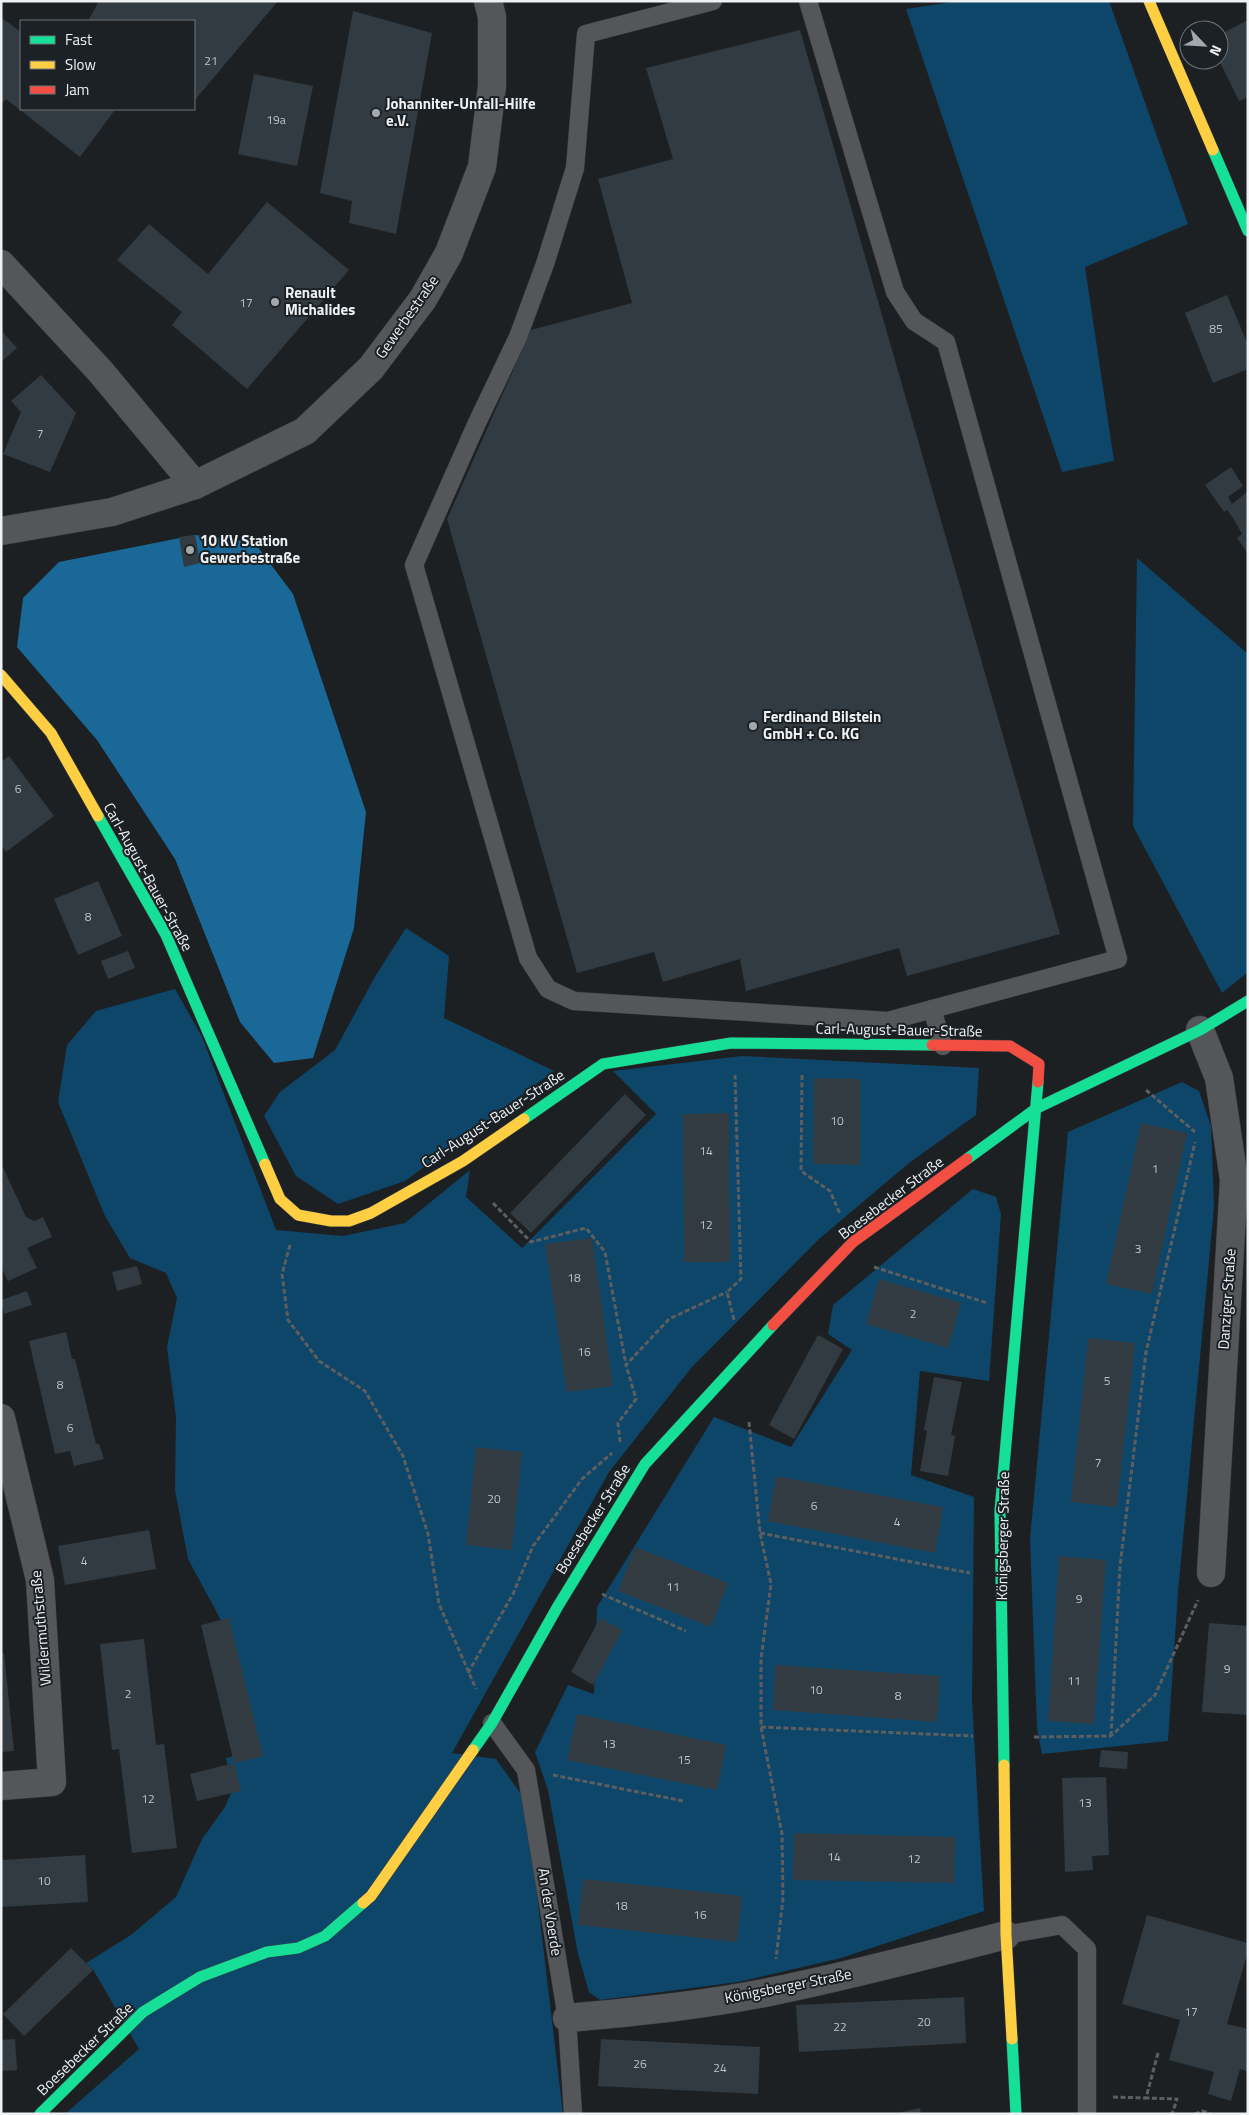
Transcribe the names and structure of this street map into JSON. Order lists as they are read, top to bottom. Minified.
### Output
{"streets":{"street":["Gewerbestraße","Carl-August-Bauer-Straße","Boesebecker Straße","Danziger Straße","Königsberger Straße","Wildermuthstraße"],"lane":["An der Voerde"]},"crossings":[["Carl-August-Bauer-Straße","Boesebecker Straße"],["Carl-August-Bauer-Straße","Königsberger Straße"],["Boesebecker Straße","Danziger Straße"],["Boesebecker Straße","Königsberger Straße"],["Boesebecker Straße","An der Voerde"],["Königsberger Straße","An der Voerde"]],"places":["Johanniter-Unfall-Hilfe e.V.","Renault Michalides","10 KV Station Gewerbestraße","Ferdinand Bilstein GmbH + Co. KG"],"house_numbers":["21","19a","17","85","7","6","8","10","14","1","12","3","18","2","16","5","8","6","7","20","6","4","4","11","9","9","11","10","2","8","13","15","12","13","14","12","10","18","16","17","20","22","26","24"],"legend":["Fast","Slow","Jam"],"north":"bottom right"}
